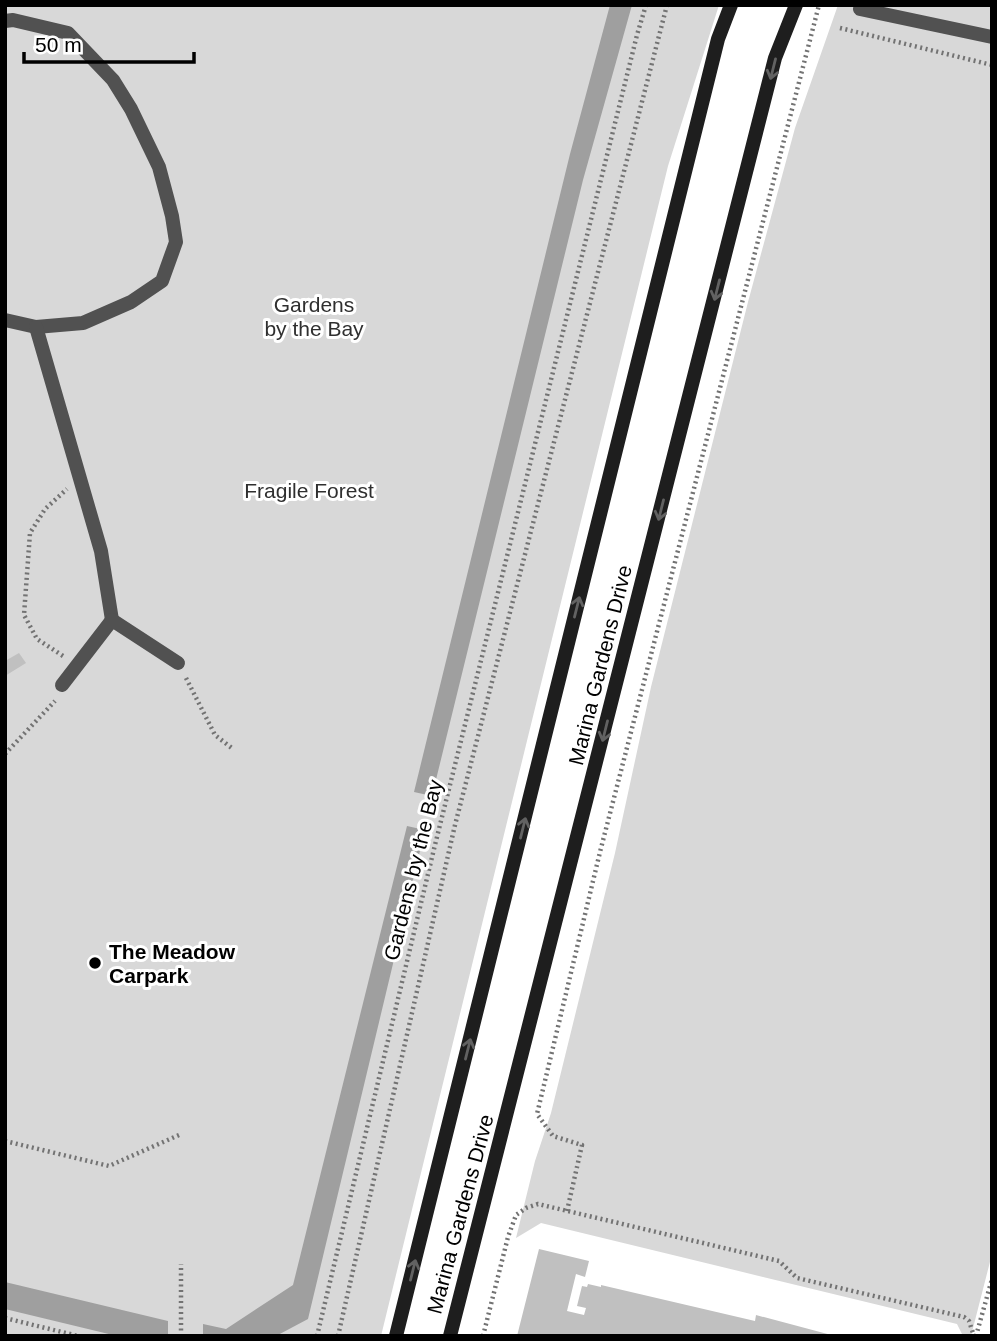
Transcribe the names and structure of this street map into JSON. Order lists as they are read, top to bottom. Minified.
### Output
{"streets":{"main road":["Marina Gardens Drive"],"path":["Gardens by the Bay"]},"parks":["Gardens by the Bay","Fragile Forest"],"places":["The Meadow Carpark"],"scale_bar":"50 m"}
